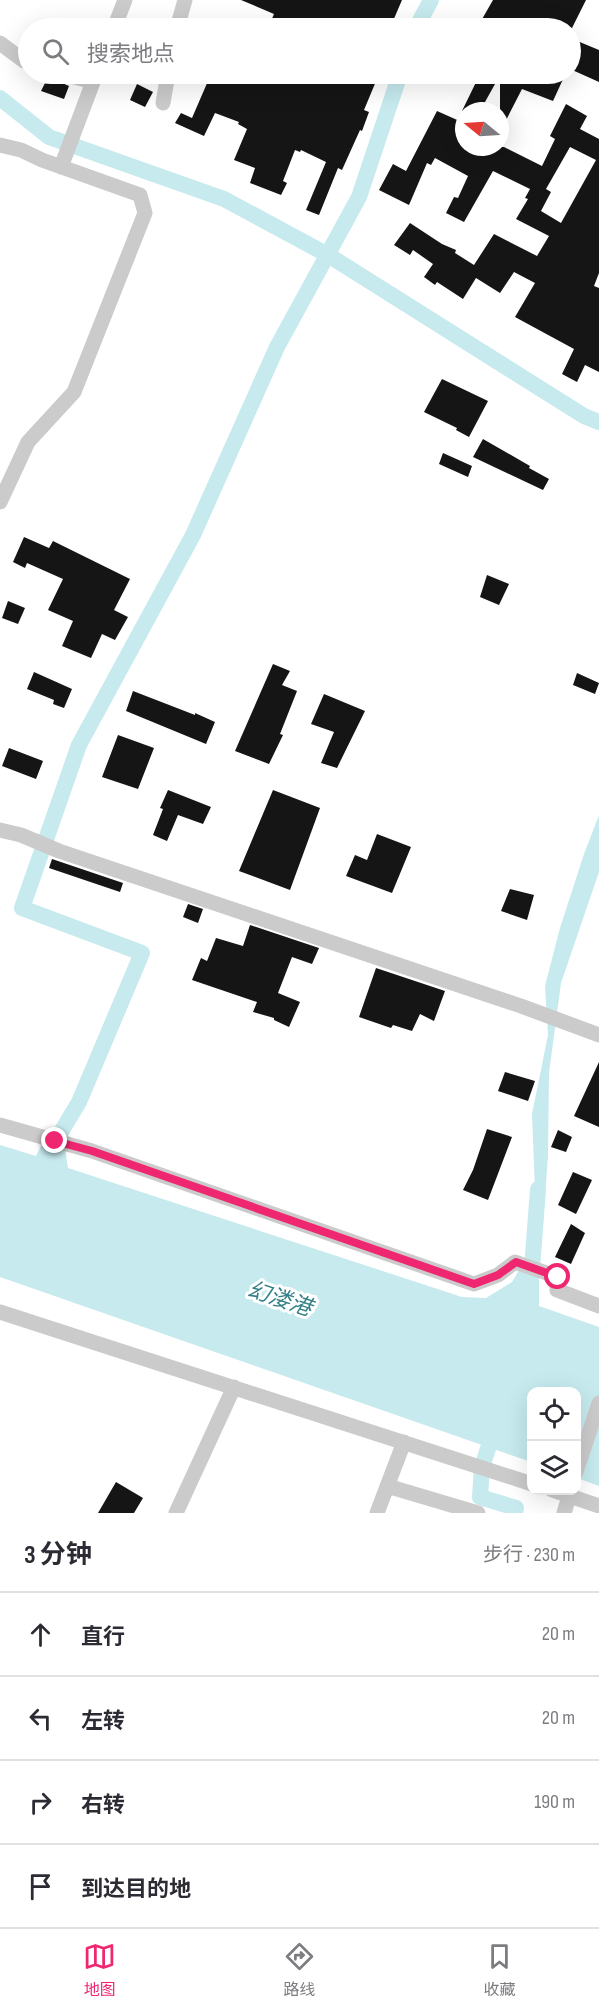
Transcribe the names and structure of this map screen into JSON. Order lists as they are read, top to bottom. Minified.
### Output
{"water":["幻溇港"],"north":"left","page":{"search":"搜索地点","heading":["3 分钟","步行 · 230 m"],"list":[["直行","20 m"],["左转","20 m"],["右转","190 m"],"到达目的地"],"nav":["地图","路线","收藏"]}}
